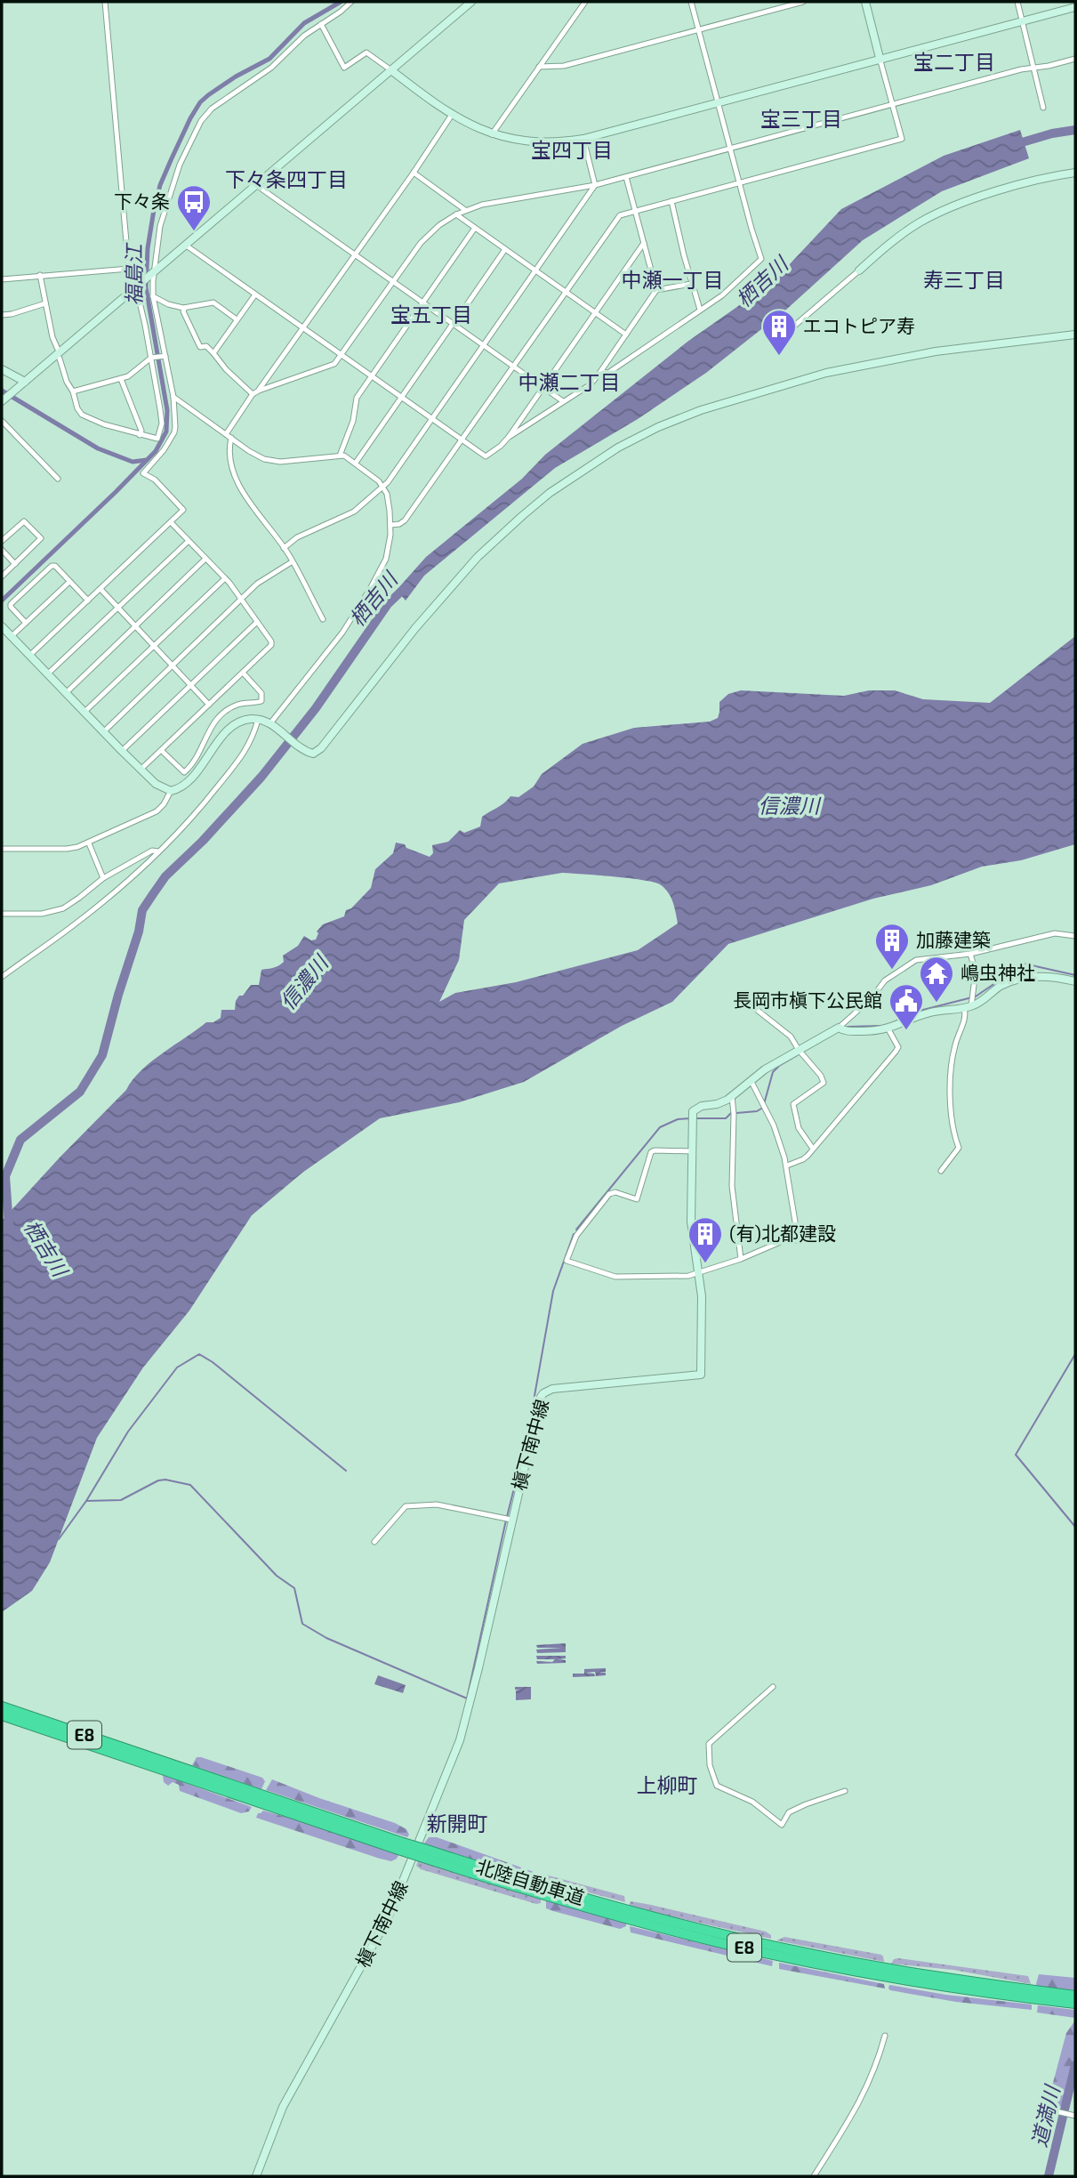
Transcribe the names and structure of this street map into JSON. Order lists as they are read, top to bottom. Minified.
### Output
{"streets":{"highway":["E8","北陸自動車道"],"street":["槇下南中線"]},"districts":["宝二丁目","宝三丁目","宝四丁目","下々条四丁目","中瀬一丁目","寿三丁目","宝五丁目","中瀬二丁目","上柳町","新開町"],"water":["福島江","栖吉川","信濃川","道満川"],"places":{"bus stop":["下々条"],"building":["エコトピア寿","加藤建築","(有)北都建設"],"temple":["嶋虫神社"],"public building":["長岡市槇下公民館"]}}
